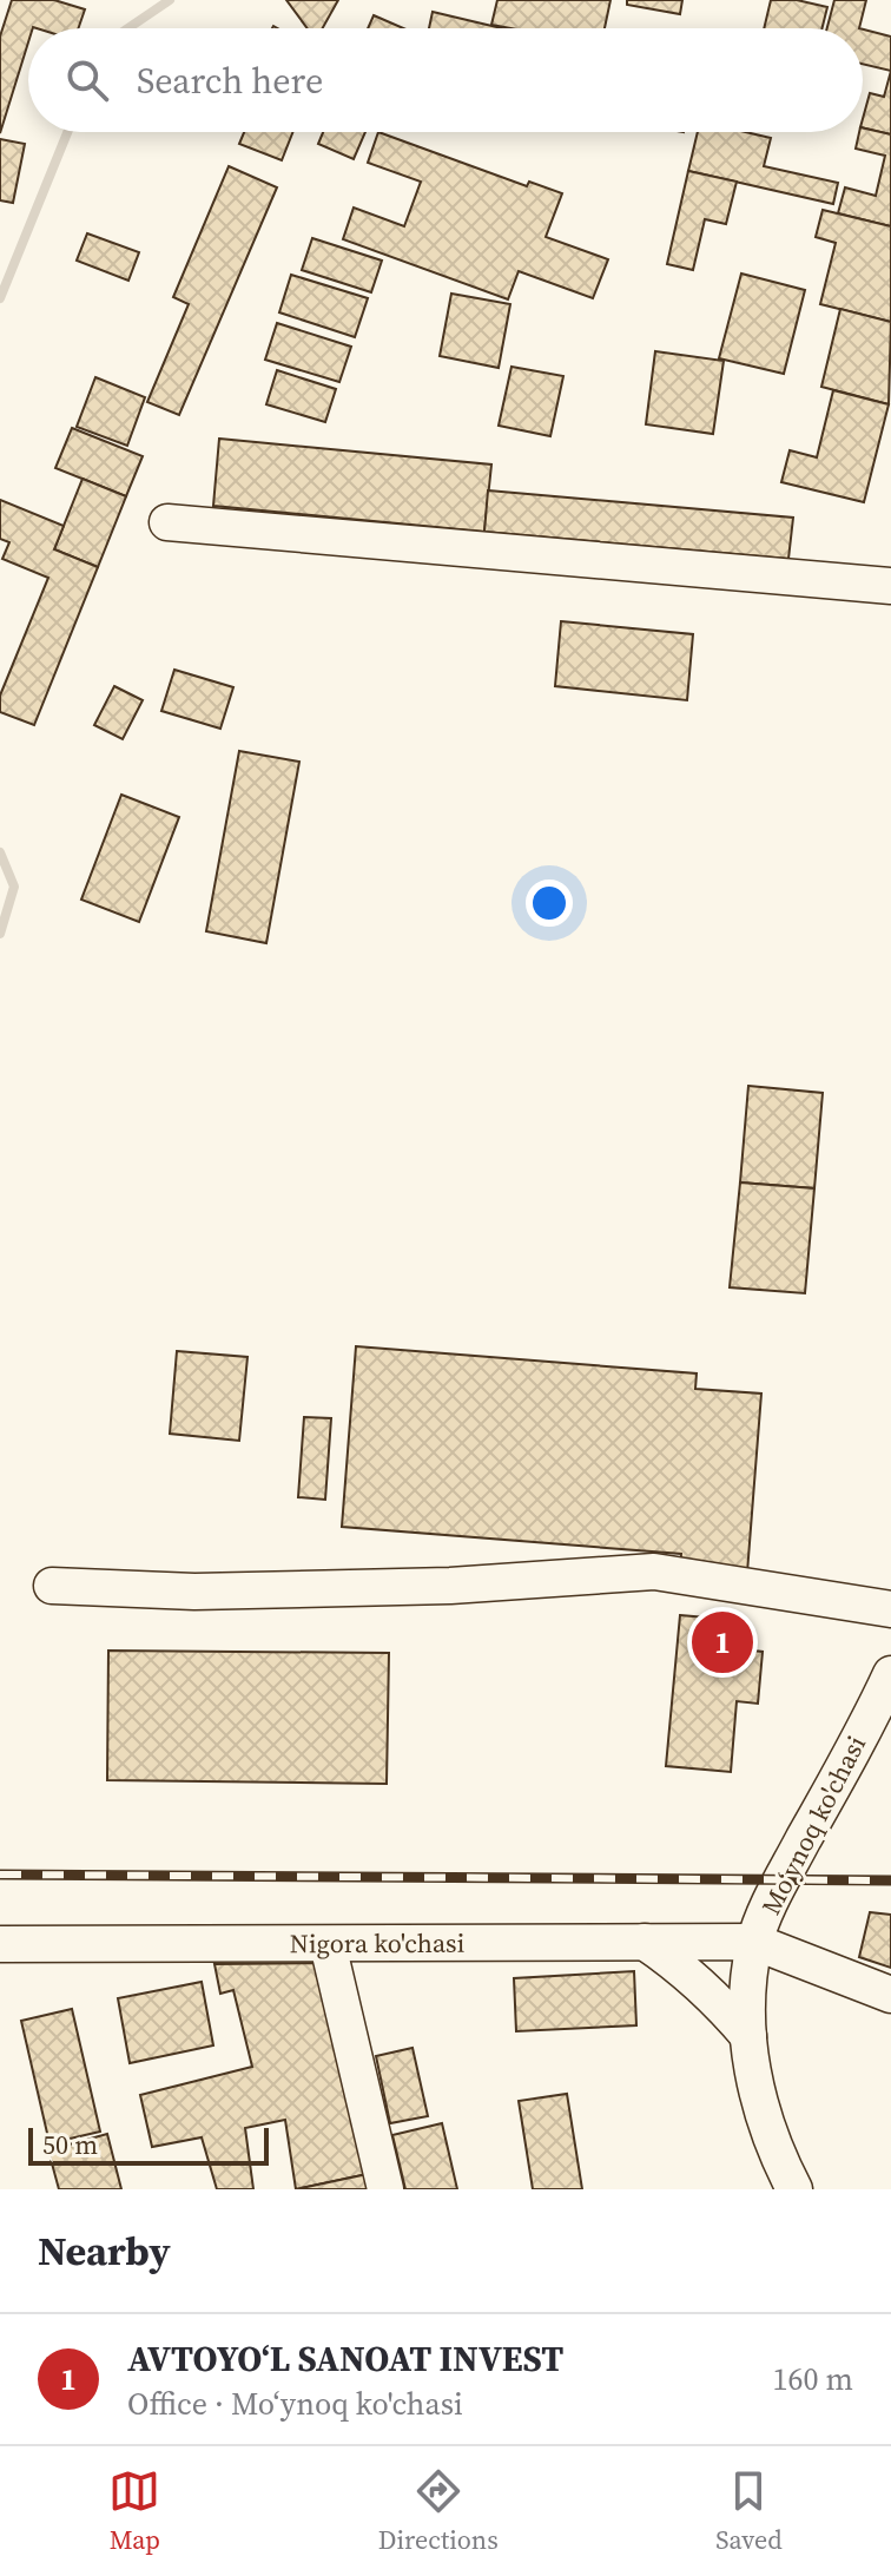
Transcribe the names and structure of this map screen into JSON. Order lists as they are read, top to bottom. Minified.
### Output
{"streets":{"street":["Moʻynoq ko'chasi","Nigora ko'chasi"]},"crossings":[["Moʻynoq ko'chasi","Nigora ko'chasi"]],"scale_bar":"50 m","page":{"search":"Search here","pins":"1","scale":"50 m","heading":"Nearby","list":[{"mark":"1","name":"AVTOYO‘L SANOAT INVEST","note":"Office · Moʻynoq ko'chasi","value":"160 m"}],"nav":["Map","Directions","Saved"]}}
